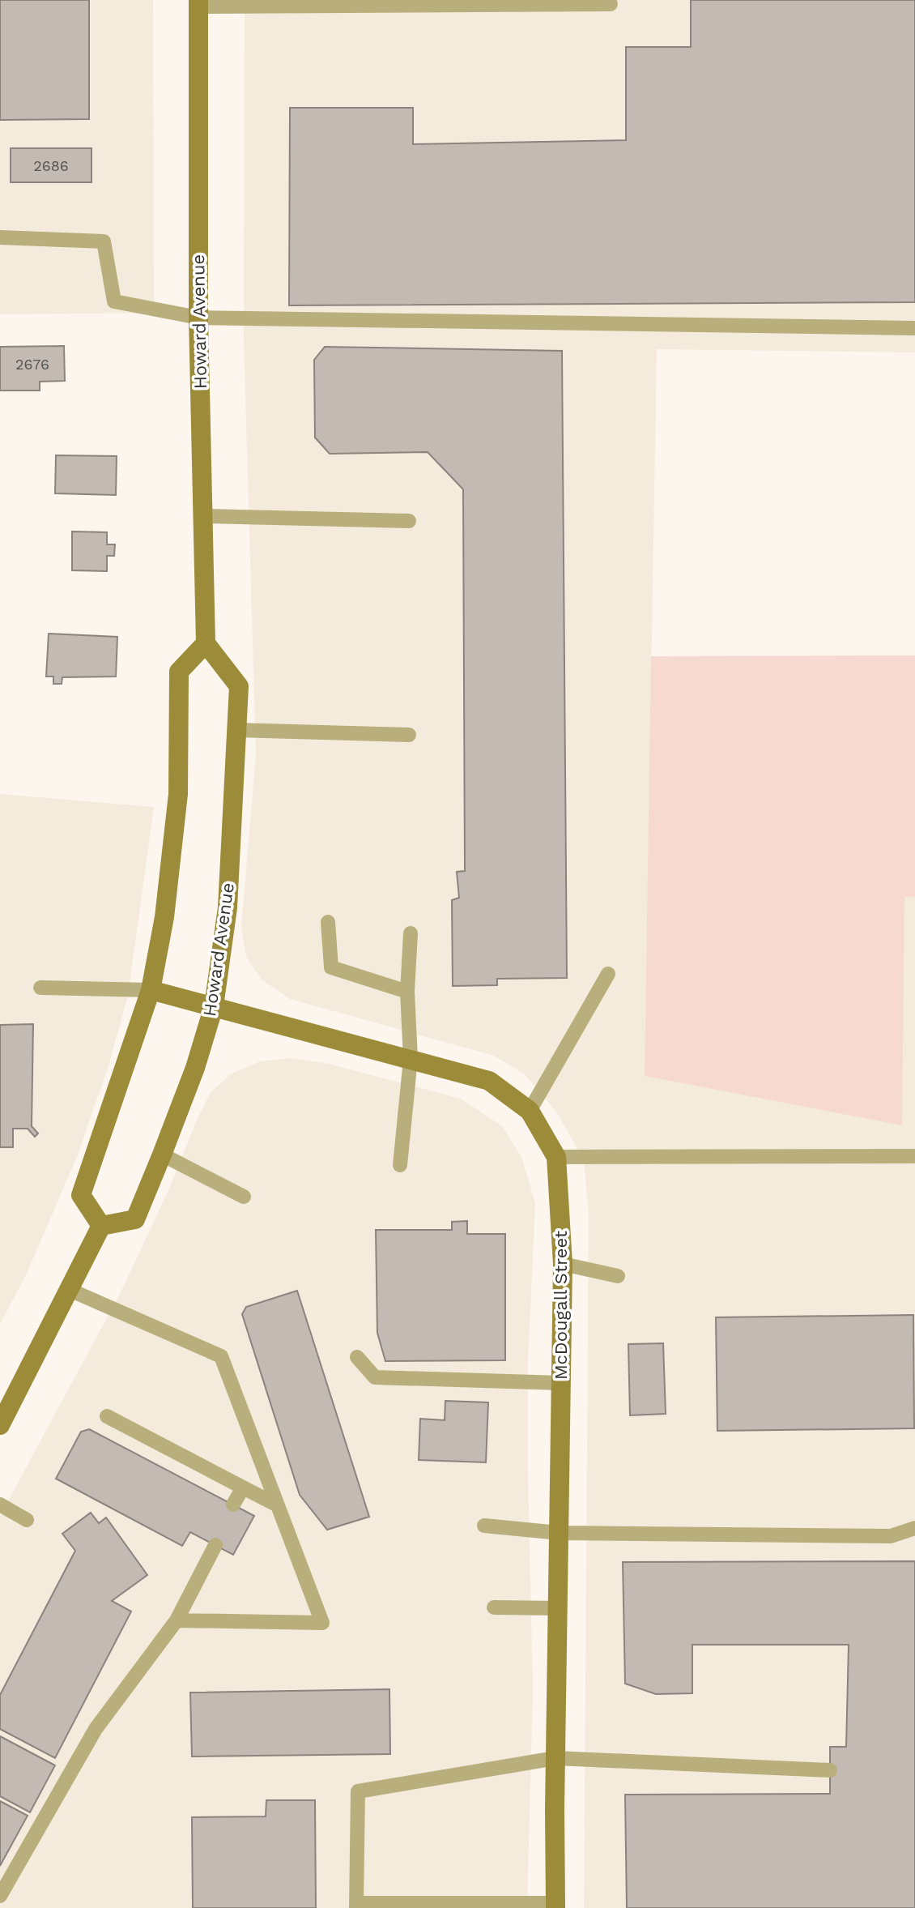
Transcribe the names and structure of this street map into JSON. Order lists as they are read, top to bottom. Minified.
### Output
{"streets":{"main road":["Howard Avenue","McDougall Street"]},"crossings":[["Howard Avenue","McDougall Street"]],"house_numbers":["2686","2676"]}
